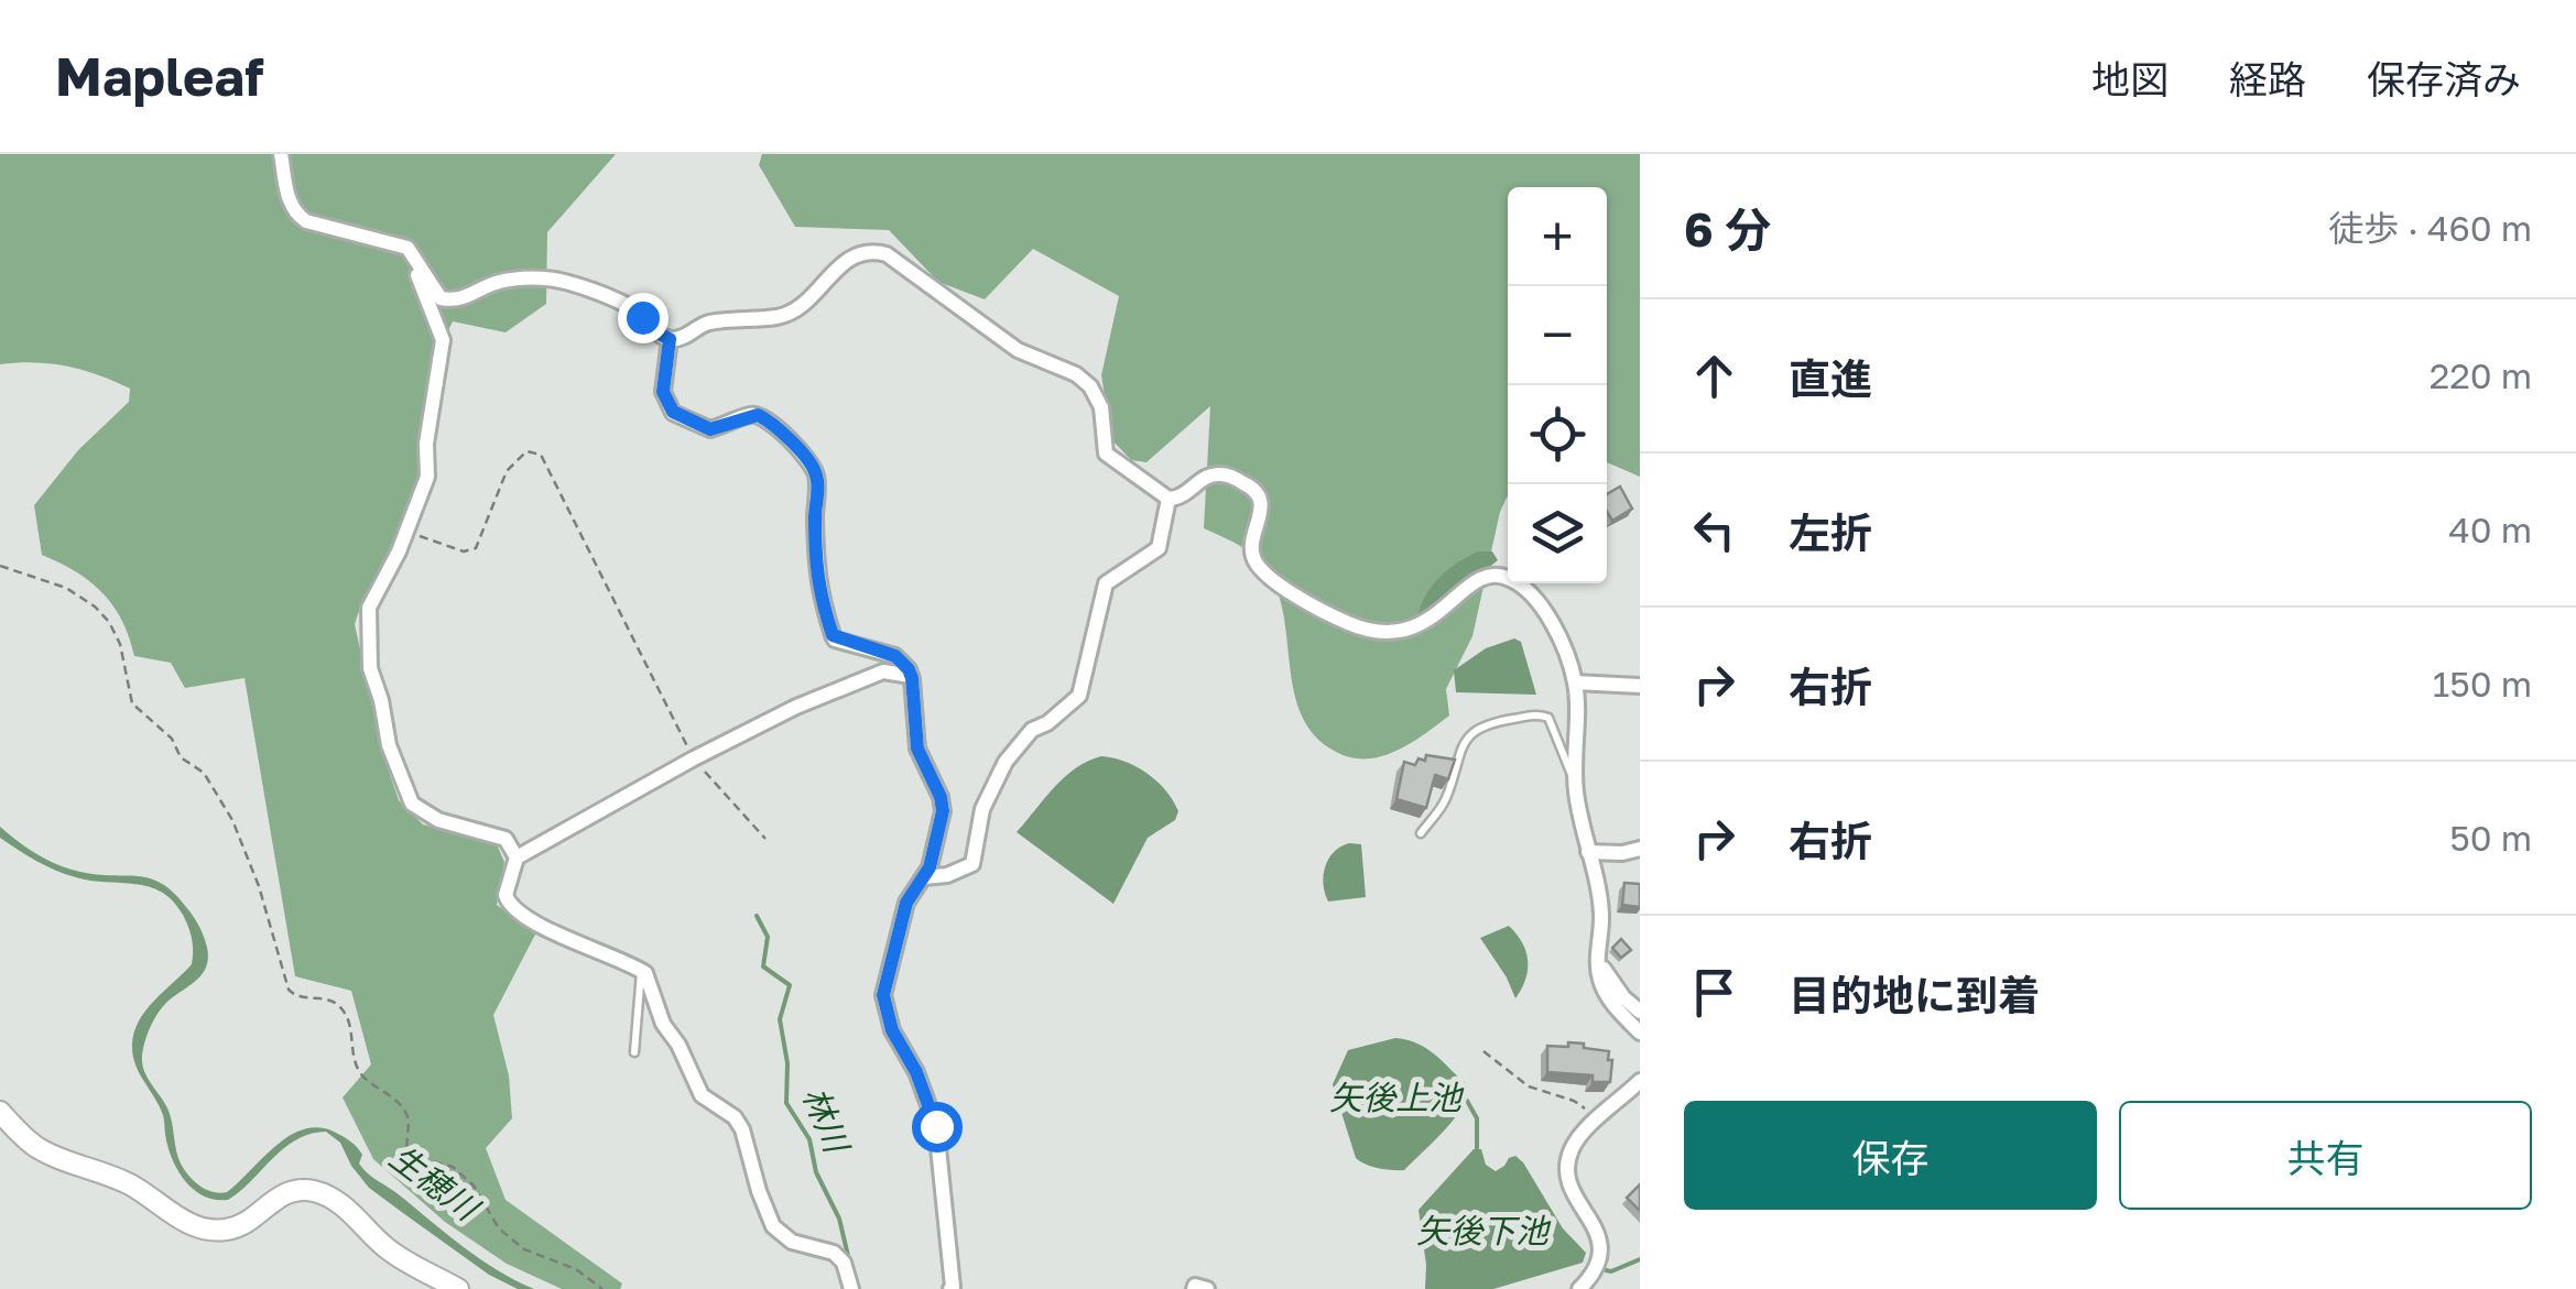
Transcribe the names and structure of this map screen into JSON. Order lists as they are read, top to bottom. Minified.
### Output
{"water":["矢後上池","林川","生穂川","矢後下池"],"page":{"header":"Mapleaf","nav":["地図","経路","保存済み"],"heading":["6 分","徒歩 · 460 m"],"map_buttons":["+","−"],"list":[["直進","220 m"],["左折","40 m"],["右折","150 m"],["右折","50 m"],"目的地に到着"],"buttons":["保存","共有"]}}
